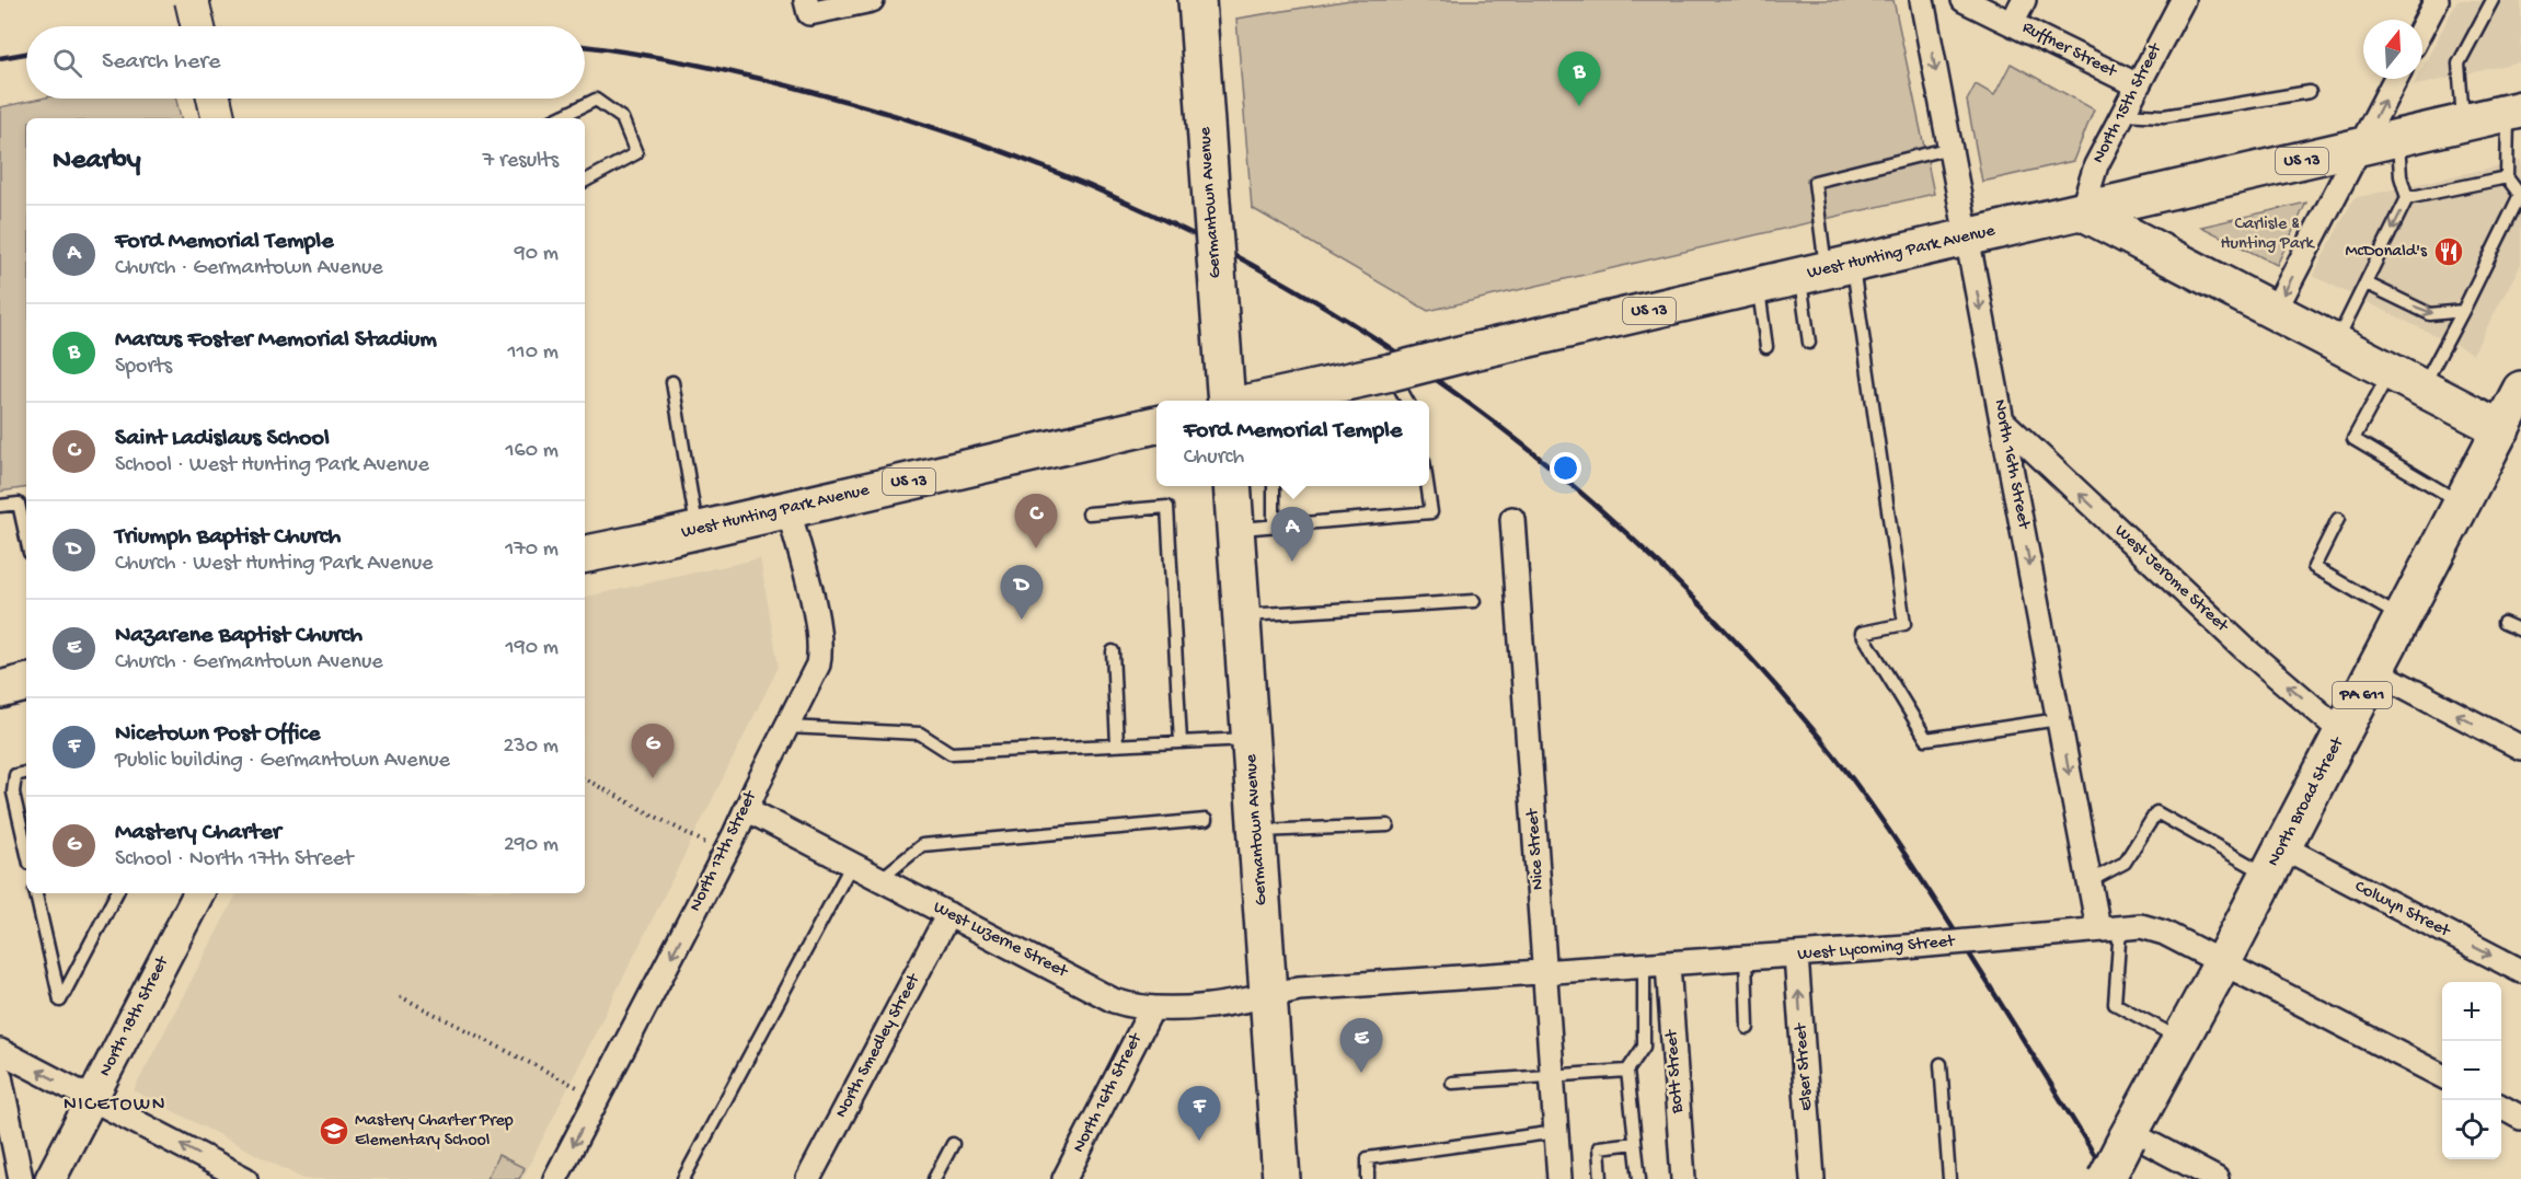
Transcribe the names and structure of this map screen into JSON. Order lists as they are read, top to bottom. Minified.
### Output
{"streets":{"main road":["US 13","Germantown Avenue","West Hunting Park Avenue","PA 611","North Broad Street"],"street":["Ruffner Street","North 15th Street","North 16th Street","West Jerome Street","Nice Street","North 17th Street","Colwyn Street","West Luzerne Street","West Lycoming Street","North 18th Street","North Smedley Street","Elser Street","Bott Street"]},"crossings":[["Ruffner Street","North 15th Street"],["North 15th Street","US 13"],["North 15th Street","West Hunting Park Avenue"],["US 13","West Hunting Park Avenue"],["Germantown Avenue","West Luzerne Street"],["Germantown Avenue","West Lycoming Street"],["West Hunting Park Avenue","North 16th Street"],["West Hunting Park Avenue","North 17th Street"],["North 16th Street","West Jerome Street"],["North 16th Street","West Luzerne Street"],["North 16th Street","West Lycoming Street"],["West Jerome Street","North Broad Street"],["North Broad Street","Colwyn Street"],["North Broad Street","West Lycoming Street"],["Nice Street","West Lycoming Street"],["North 17th Street","West Luzerne Street"],["West Luzerne Street","West Lycoming Street"],["West Luzerne Street","North Smedley Street"],["West Lycoming Street","Elser Street"],["West Lycoming Street","Bott Street"]],"one_way":["North 16th Street","West Jerome Street","North 17th Street","Colwyn Street","Elser Street"],"districts":["NICETOWN"],"parks":["Carlisle & Hunting Park"],"places":{"restaurant":["McDonald's"],"school or university":["Mastery Charter Prep Elementary School"]},"north":"top","page":{"search":"Search here","pins":["B","C","A","D","G","E","F"],"heading":["Nearby","7 results"],"list":[{"mark":"A","name":"Ford Memorial Temple","note":"Church · Germantown Avenue","value":"90 m"},{"mark":"B","name":"Marcus Foster Memorial Stadium","note":"Sports","value":"110 m"},{"mark":"C","name":"Saint Ladislaus School","note":"School · West Hunting Park Avenue","value":"160 m"},{"mark":"D","name":"Triumph Baptist Church","note":"Church · West Hunting Park Avenue","value":"170 m"},{"mark":"E","name":"Nazarene Baptist Church","note":"Church · Germantown Avenue","value":"190 m"},{"mark":"F","name":"Nicetown Post Office","note":"Public building · Germantown Avenue","value":"230 m"},{"mark":"G","name":"Mastery Charter","note":"School · North 17th Street","value":"290 m"}],"popup":["Ford Memorial Temple","Church"],"map_buttons":["+","−"]}}
